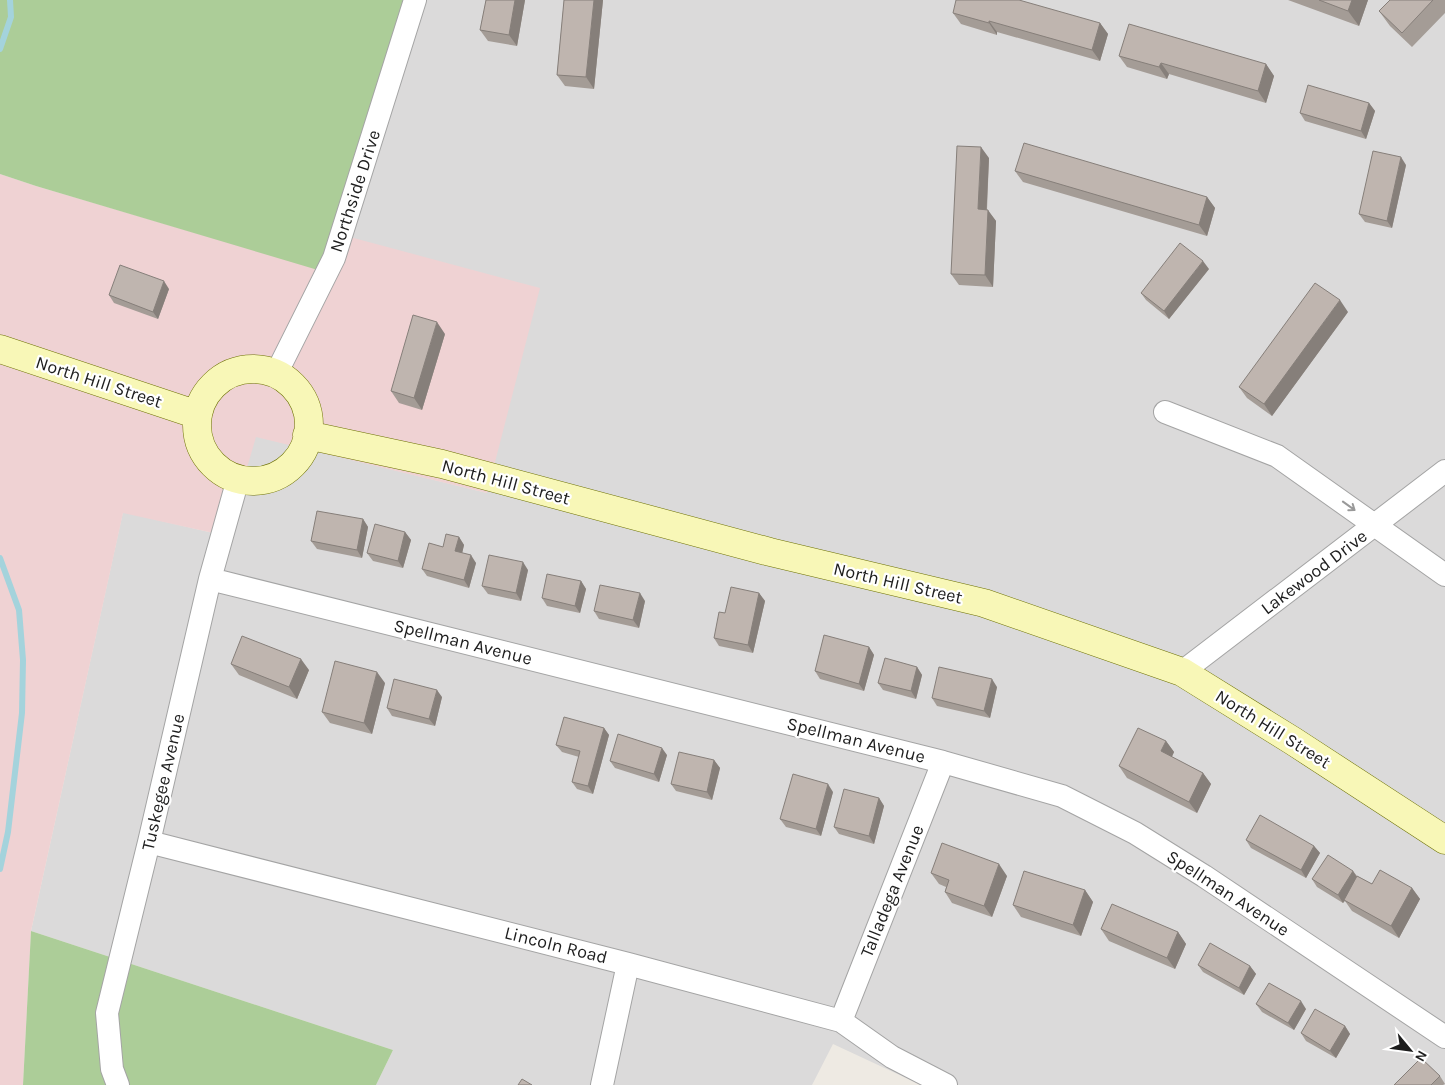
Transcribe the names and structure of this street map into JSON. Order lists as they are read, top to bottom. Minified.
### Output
{"streets":{"street":["Northside Drive","North Hill Street","Lakewood Drive","Spellman Avenue","Tuskegee Avenue","Talladega Avenue","Lincoln Road"]},"crossings":[["Northside Drive","North Hill Street"],["Northside Drive","Tuskegee Avenue"],["North Hill Street","Lakewood Drive"],["North Hill Street","Tuskegee Avenue"],["Spellman Avenue","Tuskegee Avenue"],["Spellman Avenue","Talladega Avenue"],["Tuskegee Avenue","Lincoln Road"],["Talladega Avenue","Lincoln Road"]],"north":"bottom right"}
